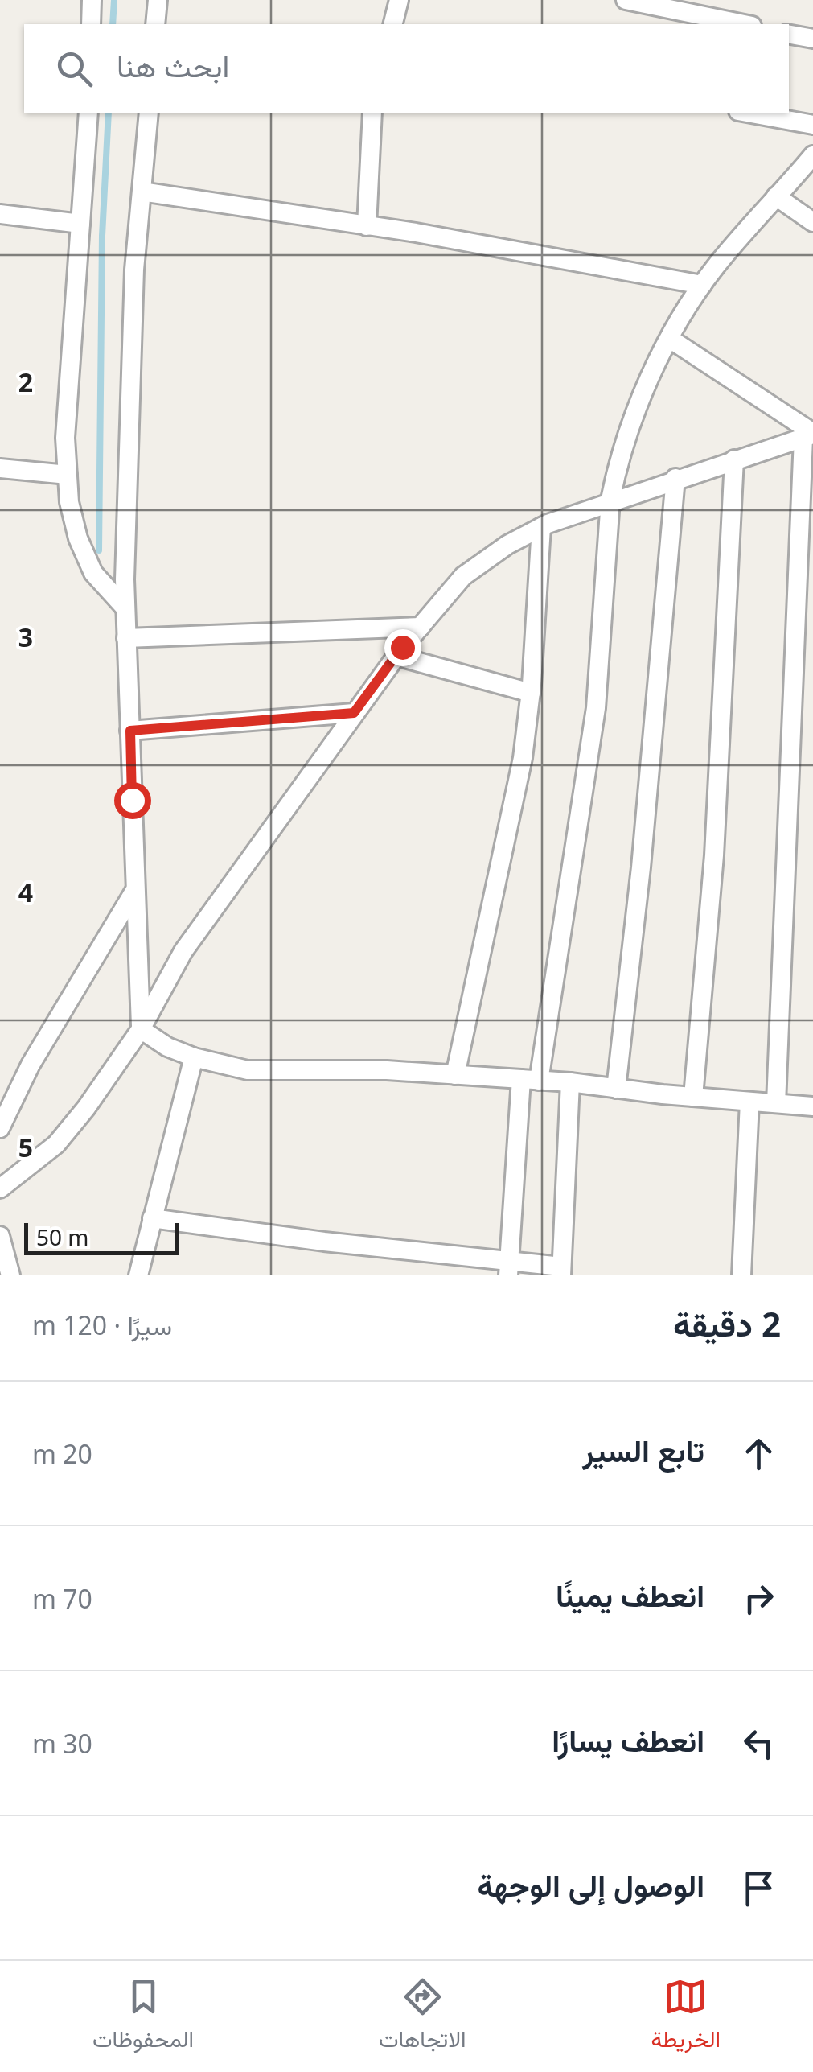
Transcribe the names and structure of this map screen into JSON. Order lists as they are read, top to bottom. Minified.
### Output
{"scale_bar":"50 m","page":{"search":"ابحث هنا","scale":"50 m","heading":["2 دقيقة","سيرًا · 120 m"],"list":[["تابع السير","20 m"],["انعطف يمينًا","70 m"],["انعطف يسارًا","30 m"],"الوصول إلى الوجهة"],"nav":["الخريطة","الاتجاهات","المحفوظات"]},"grid":{"rows":["2","3","4","5"]}}
